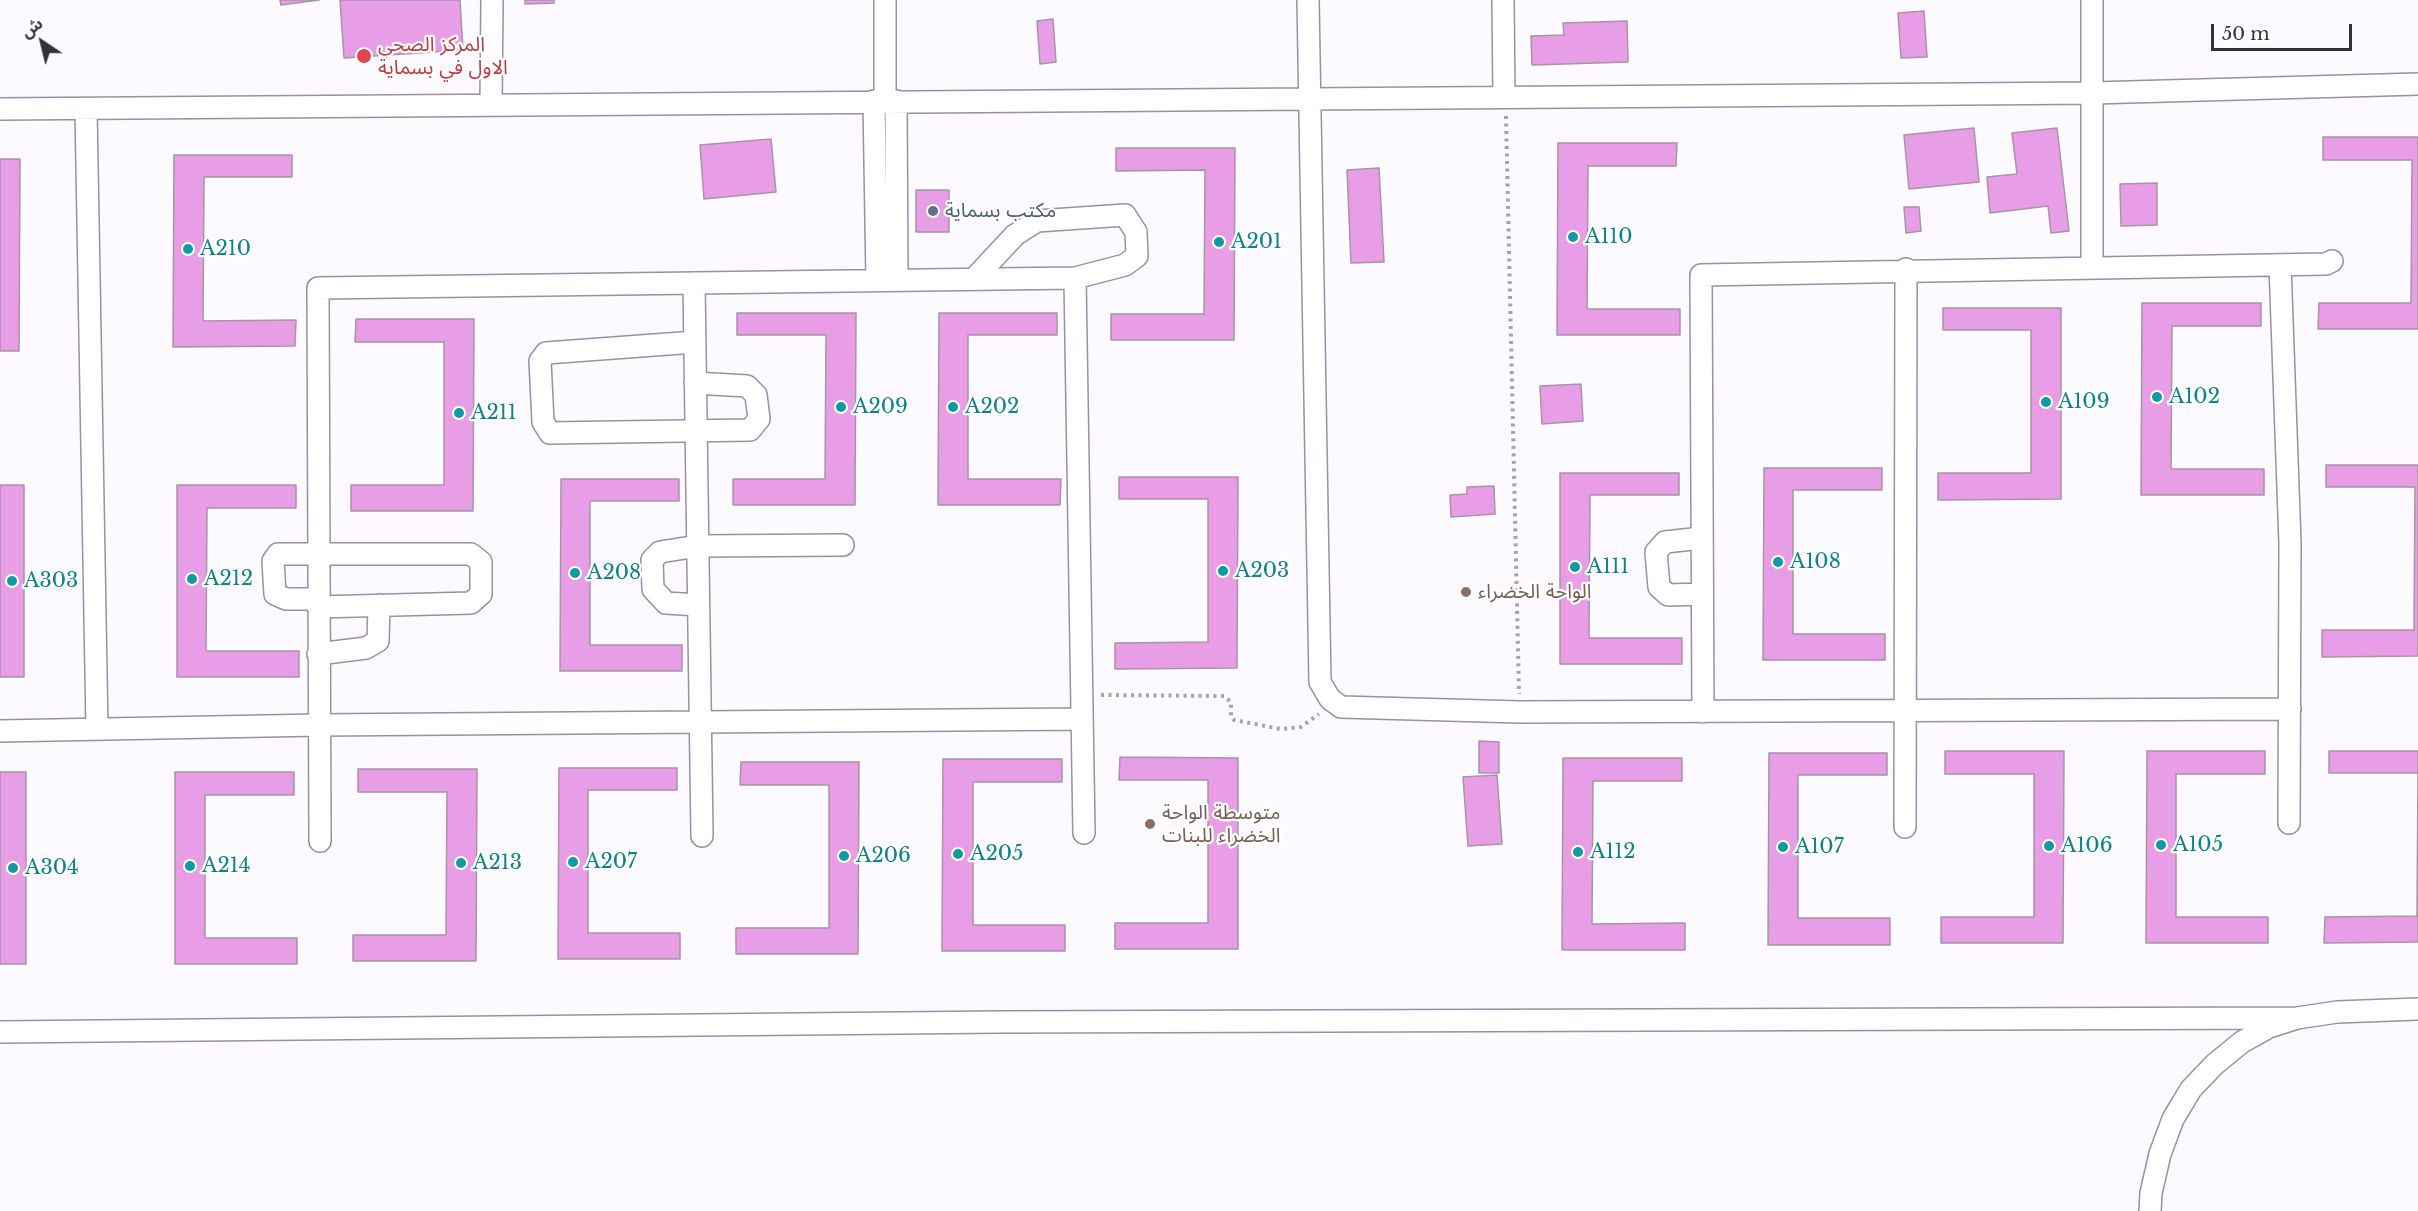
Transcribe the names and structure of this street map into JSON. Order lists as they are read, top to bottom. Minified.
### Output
{"places":["المركز الصحي الاول في بسماية","مكتب بسماية","A110","A201","A210","A102","A109","A209","A202","A211","A108","A111","A203","A208","A212","A303","الواحة الخضراء","متوسطة الواحة الخضراء للبنات","A105","A106","A107","A112","A205","A206","A207","A213","A214","A304"],"scale_bar":"50 m","north":"top left"}
